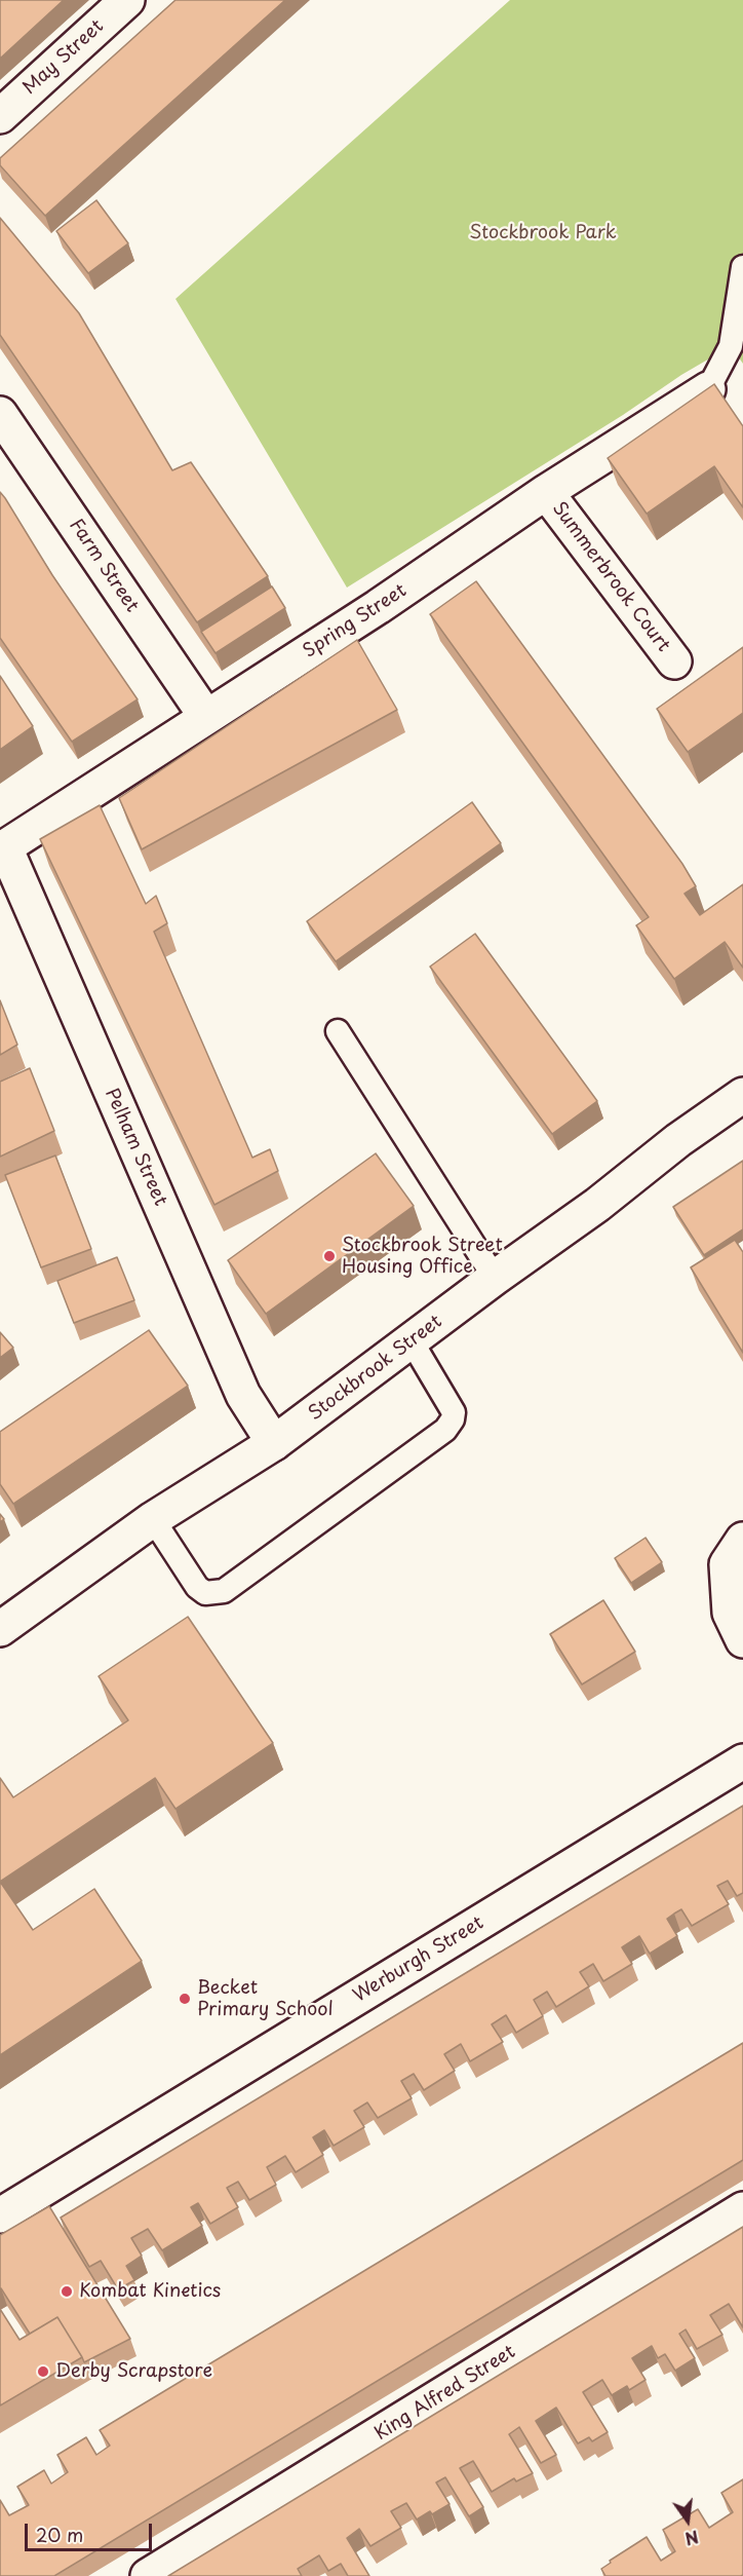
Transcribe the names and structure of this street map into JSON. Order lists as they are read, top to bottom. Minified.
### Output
{"streets":{"street":["May Street","Farm Street","Summerbrook Court","Spring Street","Pelham Street","Stockbrook Street","Werburgh Street","King Alfred Street"]},"crossings":[["Farm Street","Spring Street"],["Summerbrook Court","Spring Street"],["Spring Street","Pelham Street"],["Pelham Street","Stockbrook Street"]],"parks":["Stockbrook Park"],"places":["Stockbrook Street Housing Office","Becket Primary School","Kombat Kinetics","Derby Scrapstore"],"scale_bar":"20 m","north":"bottom"}
